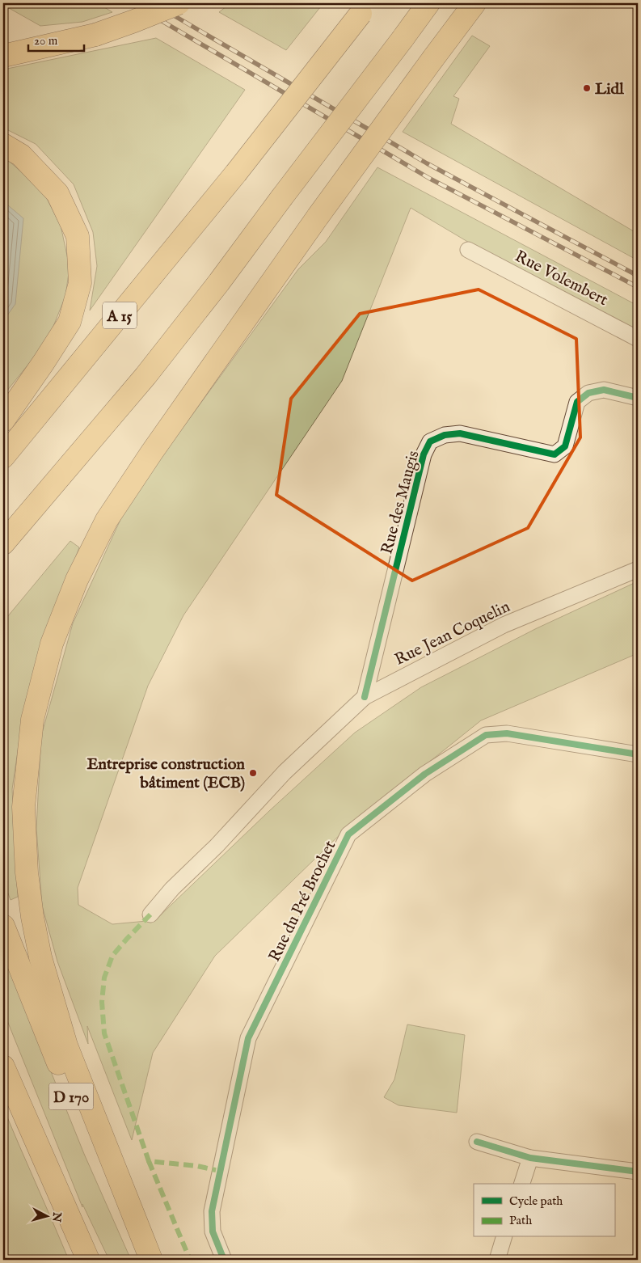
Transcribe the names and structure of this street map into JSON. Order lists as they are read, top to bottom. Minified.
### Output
{"streets":{"highway":["A 15","D 170"],"street":["Rue Volembert","Rue des Maugis","Rue Jean Coquelin","Rue du Pré Brochet"]},"crossings":[["Rue des Maugis","Rue Jean Coquelin"]],"places":["Lidl","Entreprise construction bâtiment (ECB)"],"legend":["Cycle path","Path"],"scale_bar":"20 m","north":"right"}
